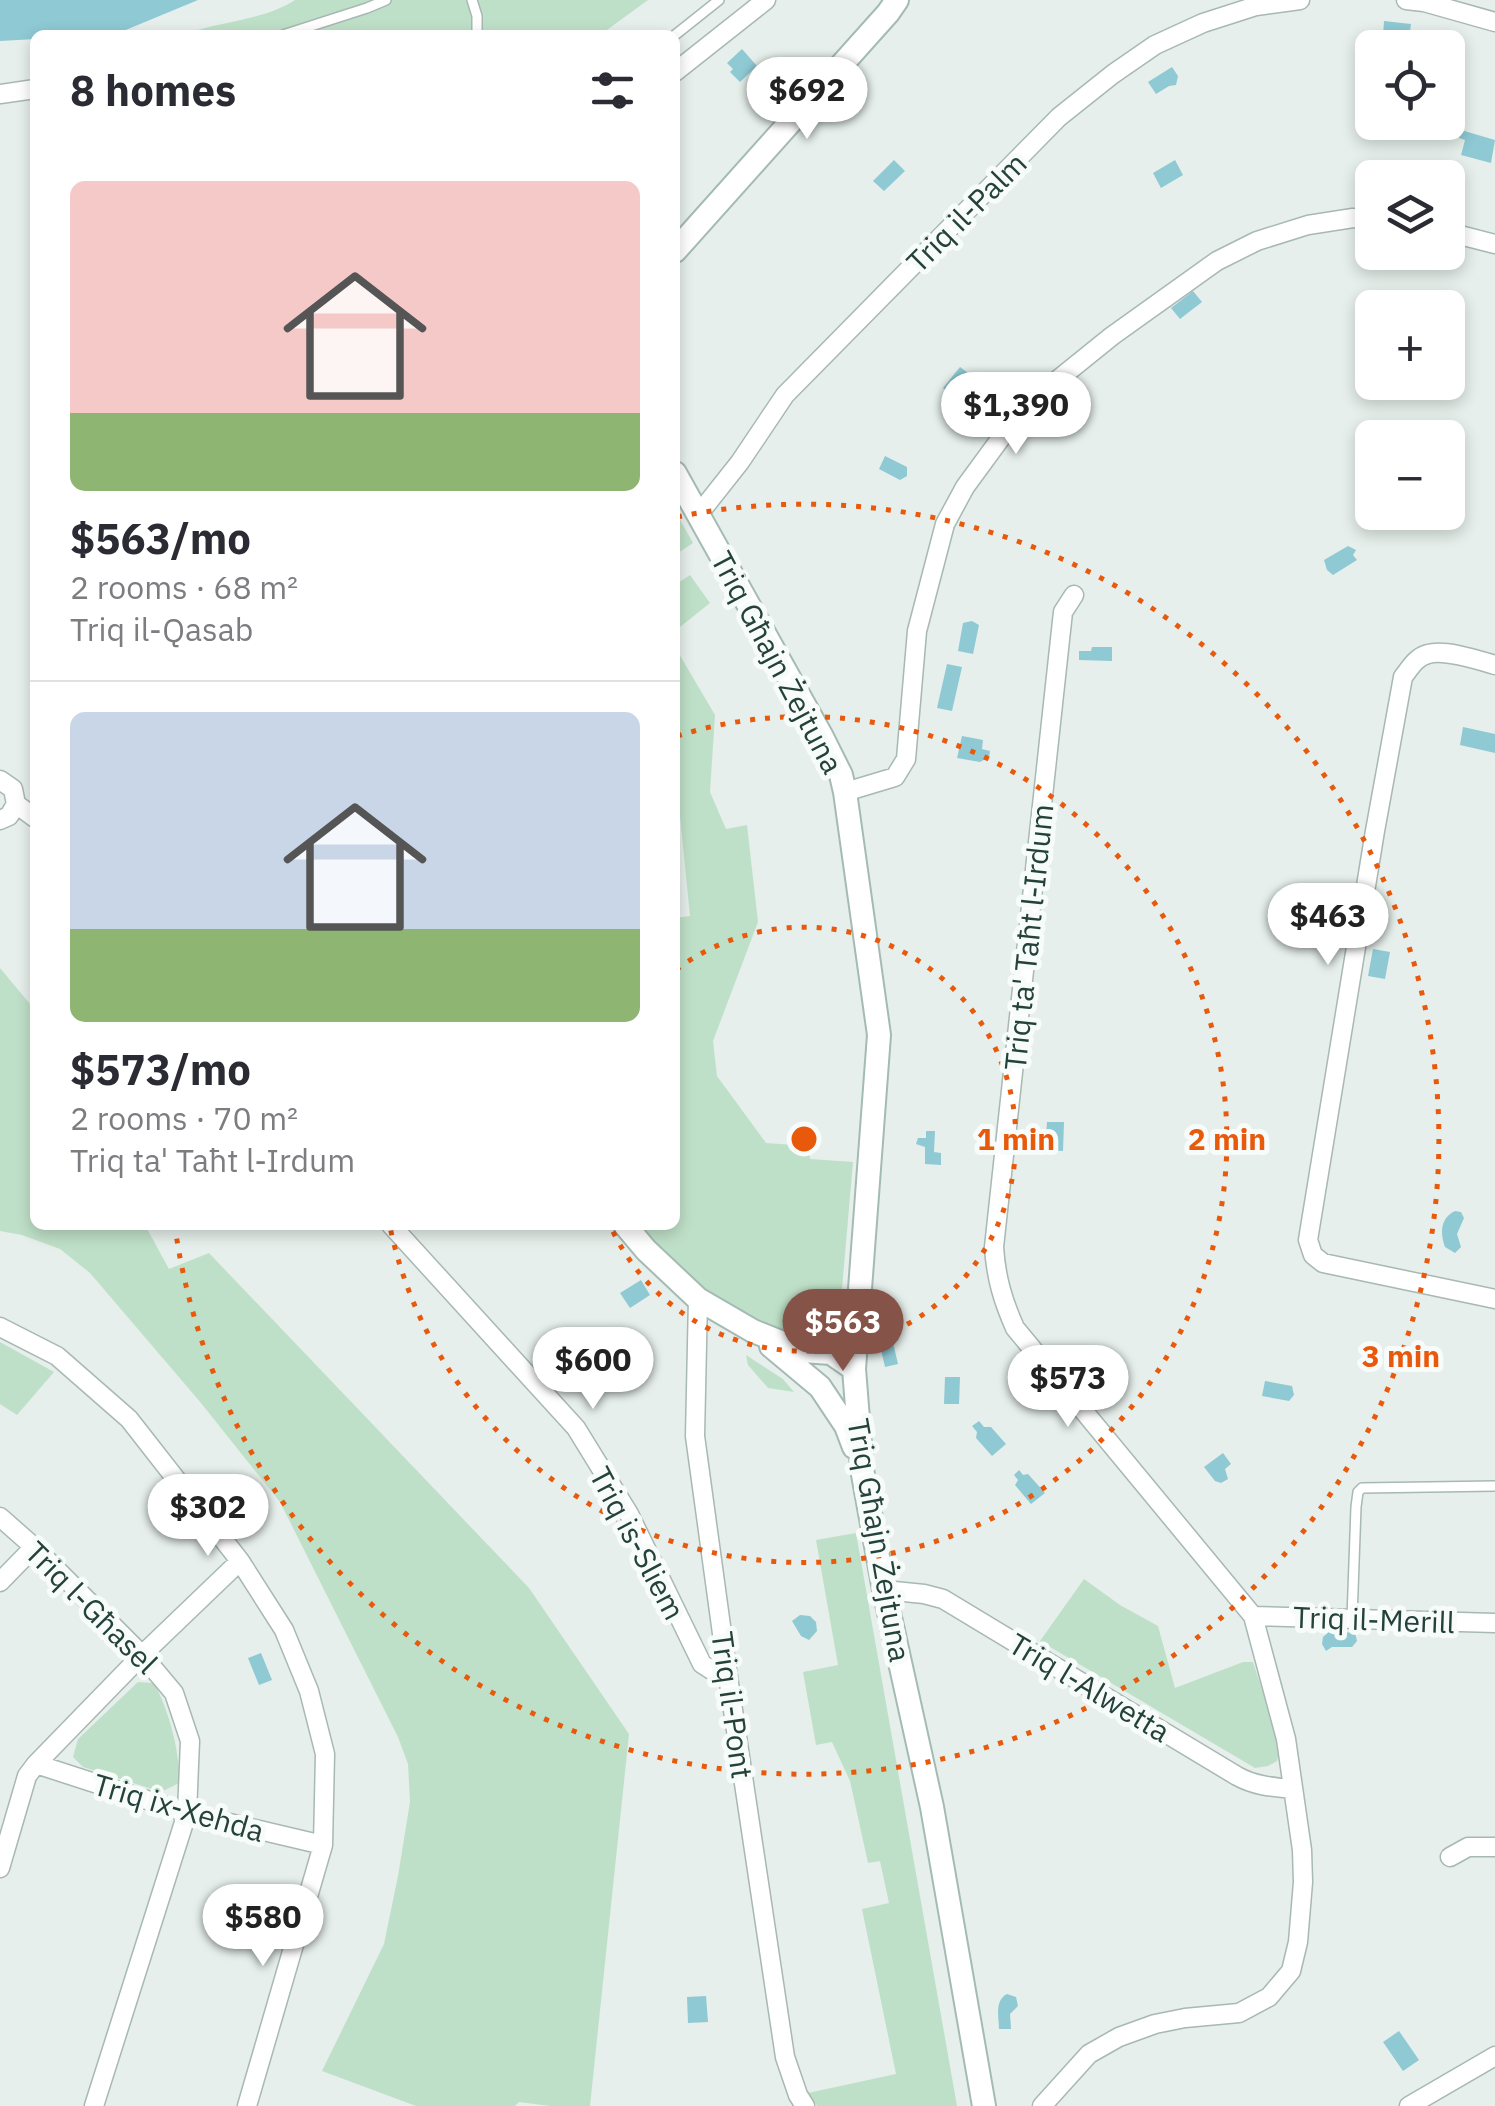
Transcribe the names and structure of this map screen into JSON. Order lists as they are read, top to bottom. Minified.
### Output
{"streets":{"street":["Triq il-Palm","Triq Għajn Żejtuna","Triq ta' Taħt l-Irdum","Triq is-Sliem","Triq l-Għasel","Triq il-Merill","Triq l-Alwetta","Triq il-Pont","Triq ix-Xehda"]},"crossings":[["Triq il-Palm","Triq Għajn Żejtuna"],["Triq Għajn Żejtuna","Triq l-Alwetta"],["Triq ta' Taħt l-Irdum","Triq il-Merill"],["Triq ta' Taħt l-Irdum","Triq l-Alwetta"],["Triq is-Sliem","Triq il-Pont"],["Triq l-Għasel","Triq ix-Xehda"]],"page":{"map_buttons":["+","−"],"heading":"8 homes","price":["$692","$1,390","$463","$563","$600","$573","$302","$580"],"list":[{"name":"$563/mo","note":"2 rooms · 68 m² · Triq il-Qasab"},{"name":"$573/mo","note":"2 rooms · 70 m² · Triq ta' Taħt l-Irdum"}]},"rings":["1 min","2 min","3 min"]}
